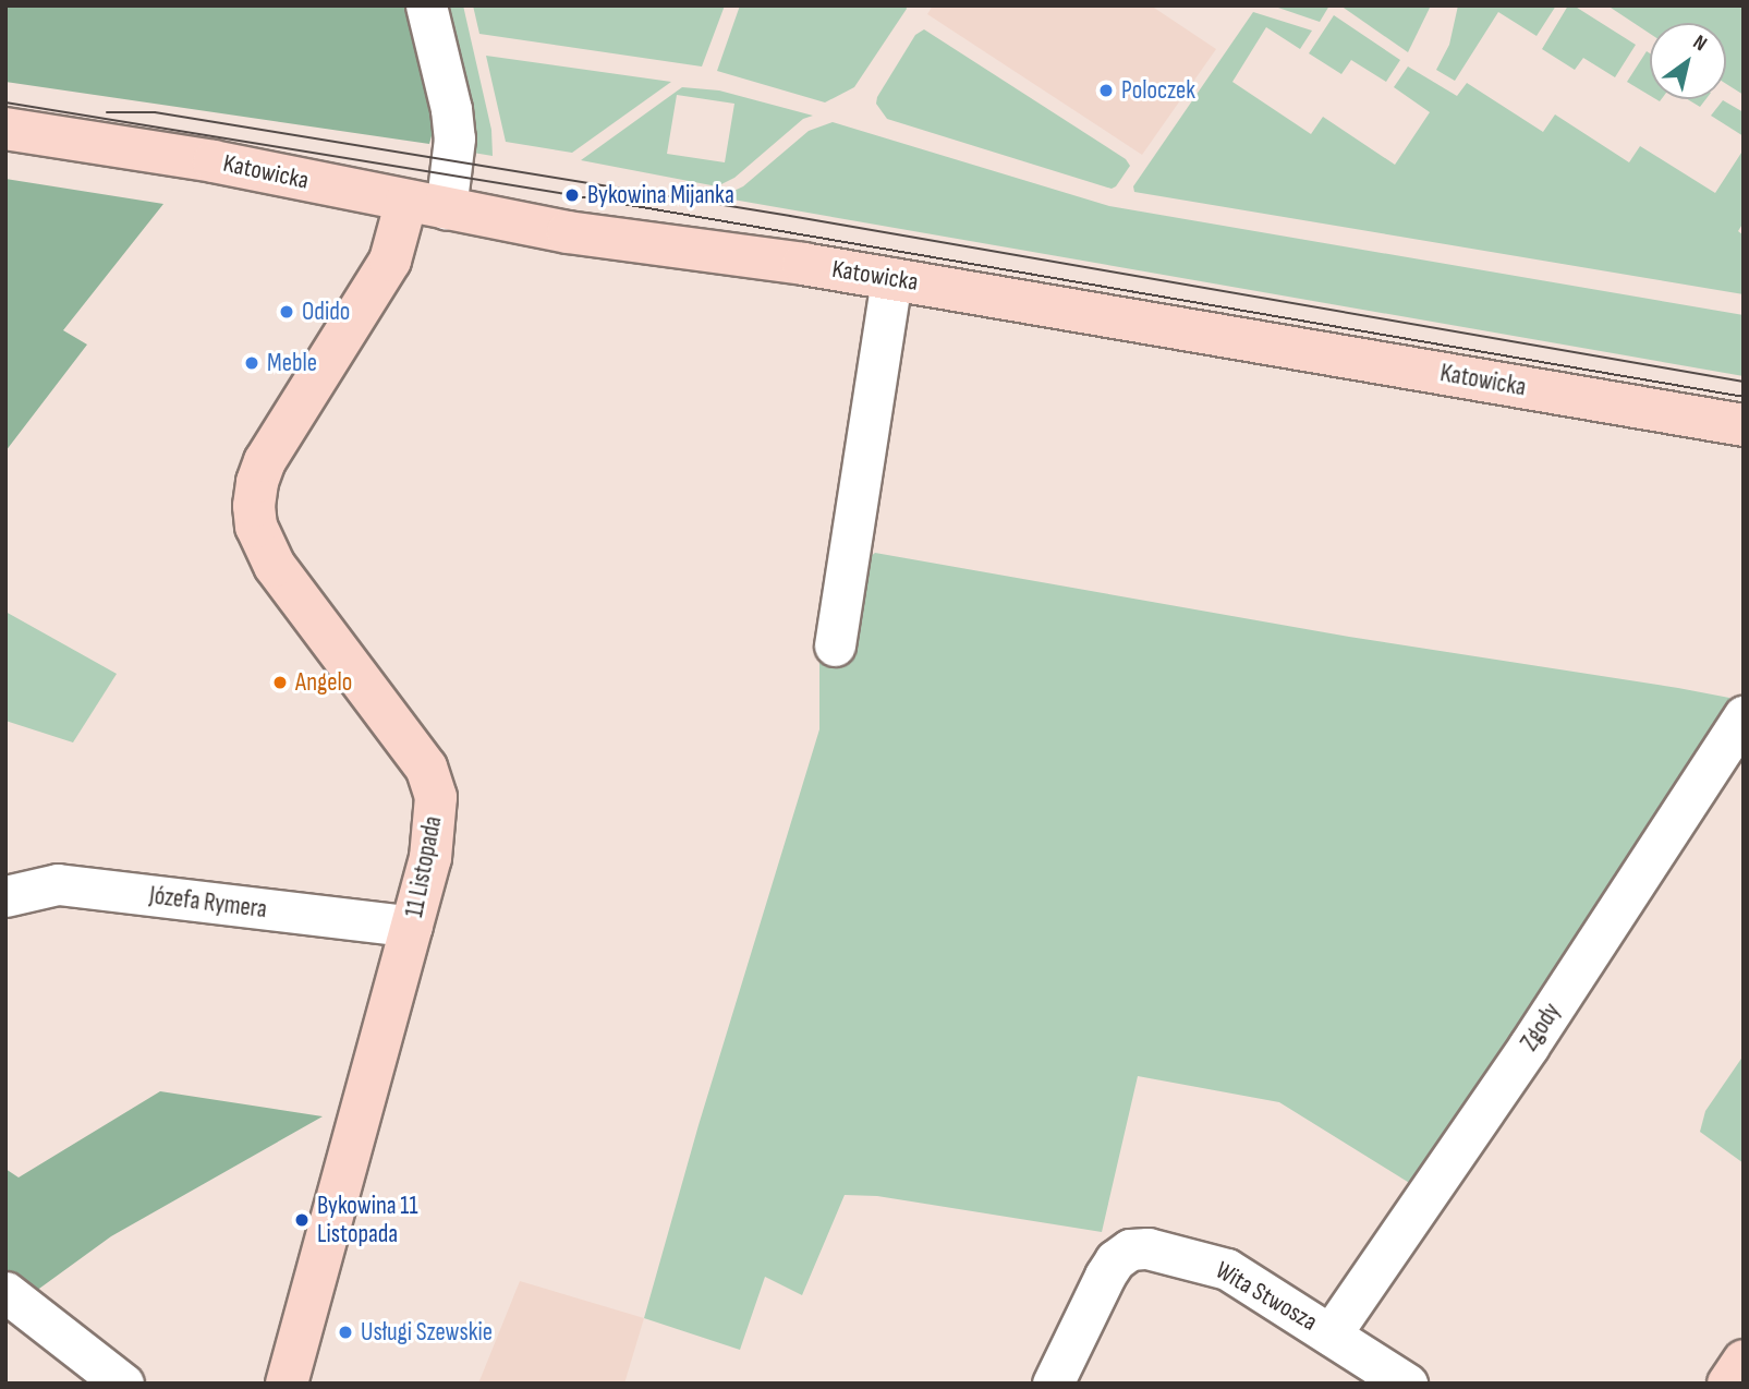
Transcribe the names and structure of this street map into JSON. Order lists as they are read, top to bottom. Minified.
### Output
{"streets":{"street":["Katowicka","11 Listopada","Józefa Rymera","Zgody","Wita Stwosza"]},"crossings":[["Katowicka","11 Listopada"],["11 Listopada","Józefa Rymera"],["Zgody","Wita Stwosza"]],"places":["Poloczek","Bykowina Mijanka","Odido","Meble","Angelo","Bykowina 11 Listopada","Usługi Szewskie"],"north":"top right"}
